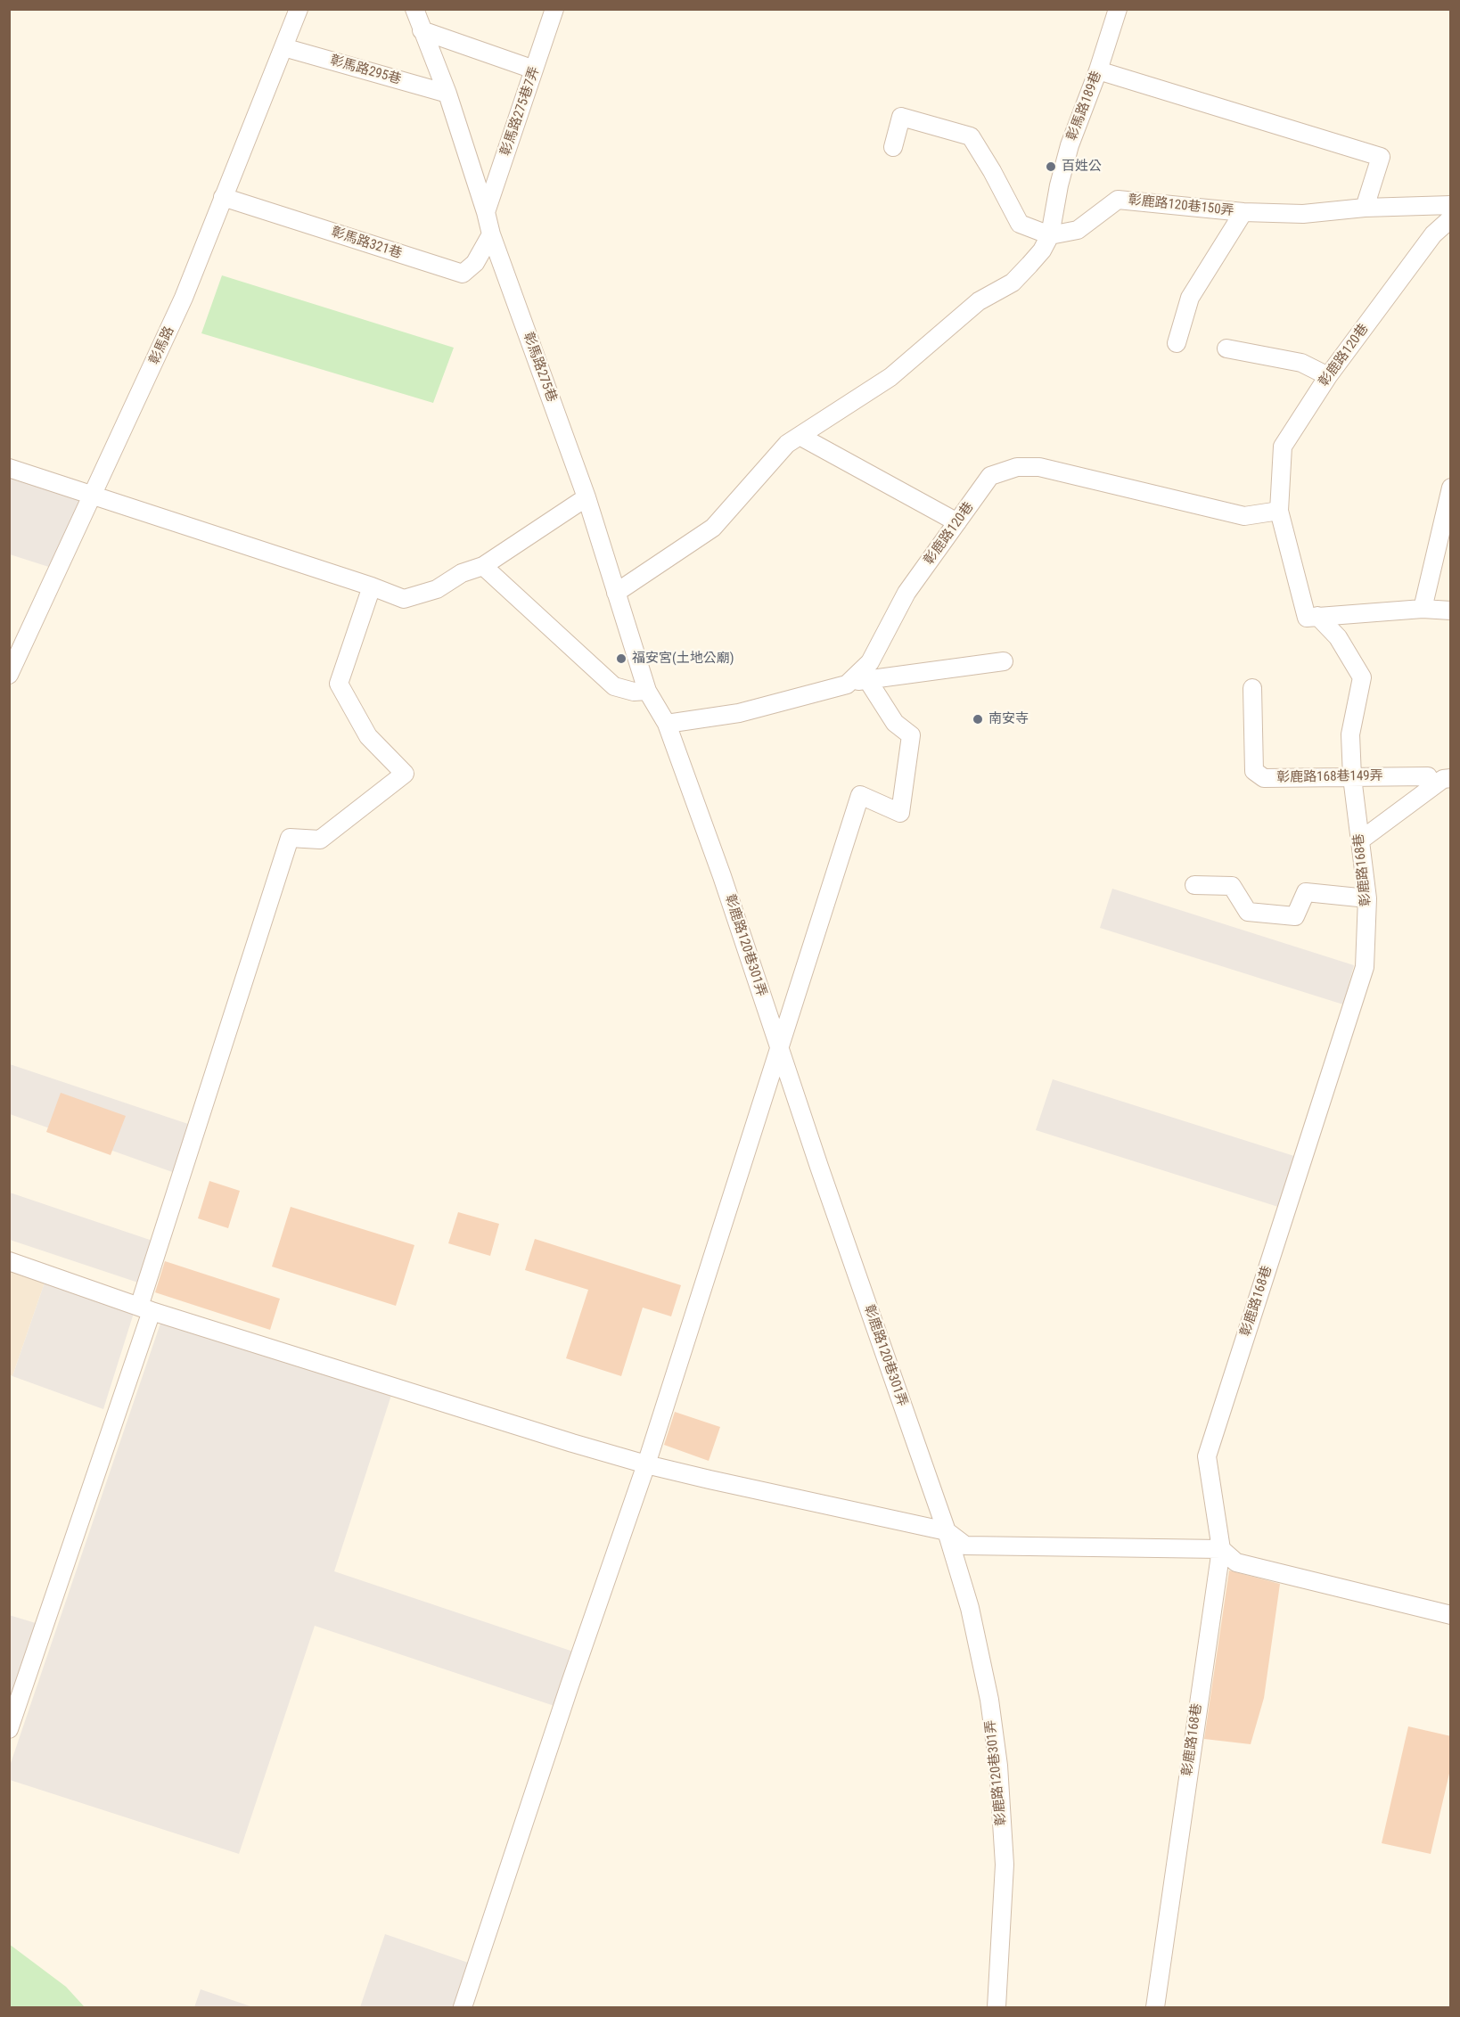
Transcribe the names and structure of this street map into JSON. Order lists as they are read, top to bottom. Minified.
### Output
{"streets":{"street":["彰馬路295巷","彰馬路189巷","彰馬路275巷7弄","彰鹿路120巷150弄","彰馬路321巷","彰馬路","彰鹿路120巷","彰馬路275巷","彰鹿路168巷149弄","彰鹿路168巷","彰鹿路120巷301弄"]},"crossings":[["彰馬路295巷","彰馬路"],["彰馬路295巷","彰馬路275巷"],["彰馬路189巷","彰鹿路120巷150弄"],["彰馬路275巷7弄","彰馬路275巷"],["彰馬路321巷","彰馬路"],["彰馬路321巷","彰馬路275巷"],["彰鹿路120巷","彰馬路275巷"],["彰鹿路120巷","彰鹿路168巷"],["彰鹿路120巷","彰鹿路120巷301弄"],["彰馬路275巷","彰鹿路120巷301弄"],["彰鹿路168巷149弄","彰鹿路168巷"]],"places":["百姓公","福安宮(土地公廟)","南安寺"]}
